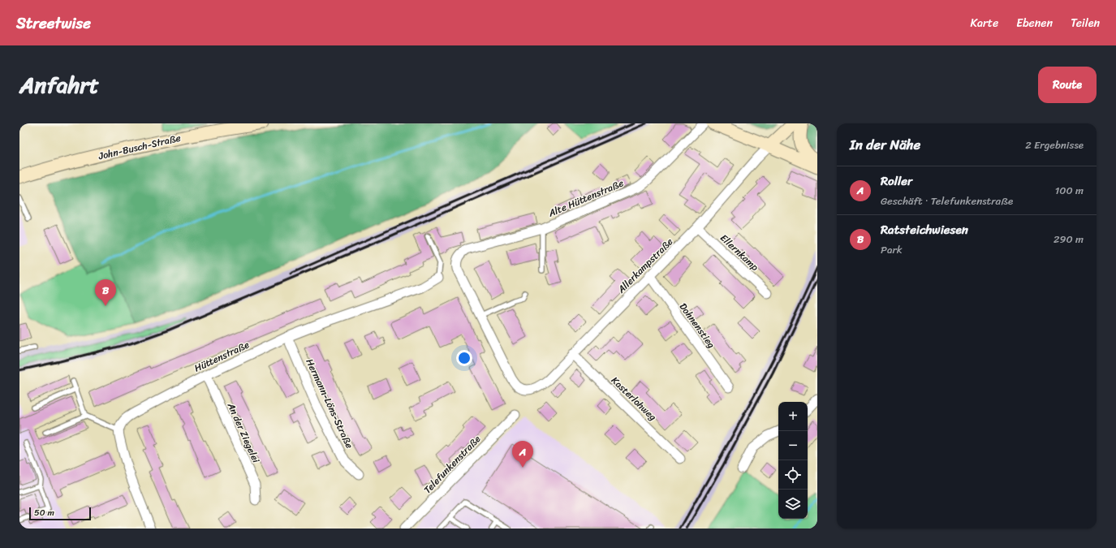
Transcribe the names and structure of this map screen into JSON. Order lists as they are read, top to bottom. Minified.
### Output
{"streets":{"main road":["John-Busch-Straße"],"street":["Alte Hüttenstraße","Ellernkamp","Allerkampstraße","Dohnenstieg","Hüttenstraße","Kasterlohweg","Hermann-Löns-Straße","An der Ziegelei","Telefunkenstraße"]},"crossings":[["Alte Hüttenstraße","Allerkampstraße"],["Ellernkamp","Allerkampstraße"],["Allerkampstraße","Dohnenstieg"],["Allerkampstraße","Kasterlohweg"],["Hüttenstraße","Hermann-Löns-Straße"],["Hüttenstraße","An der Ziegelei"]],"scale_bar":"50 m","page":{"header":"Streetwise","nav":["Karte","Ebenen","Teilen"],"title":"Anfahrt","buttons":"Route","heading":["In der Nähe","2 Ergebnisse"],"list":[{"mark":"A","name":"Roller","note":"Geschäft · Telefunkenstraße","value":"100 m"},{"mark":"B","name":"Ratsteichwiesen","note":"Park","value":"290 m"}],"pins":["B","A"],"map_buttons":["+","−"],"scale":"50 m"}}
